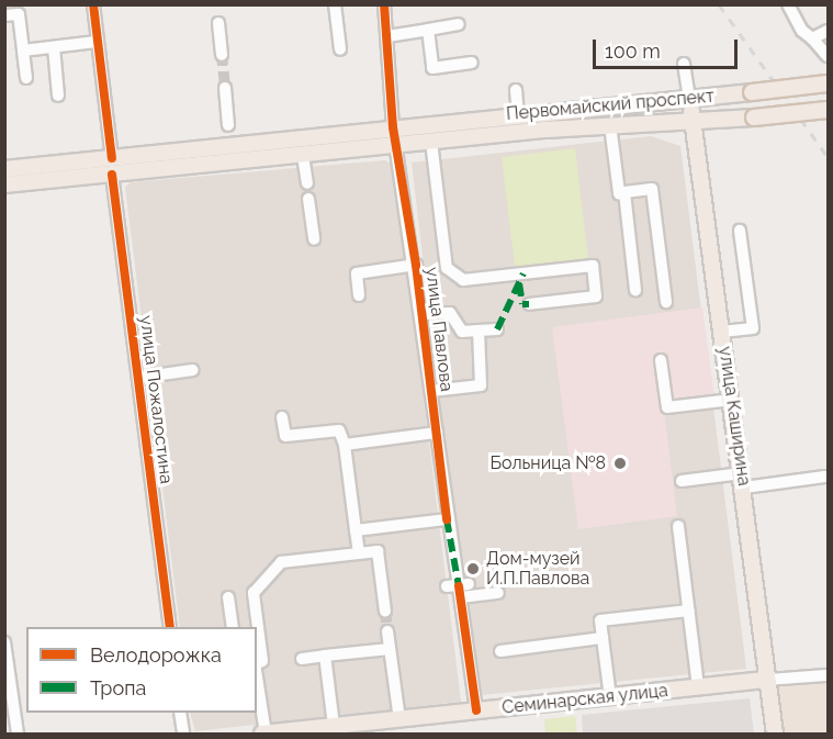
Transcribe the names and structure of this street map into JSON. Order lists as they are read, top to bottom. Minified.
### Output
{"streets":{"main road":["Первомайский проспект","улица Каширина","Семинарская улица"],"street":["улица Павлова","улица Пожалостина"]},"crossings":[["Первомайский проспект","улица Павлова"],["Первомайский проспект","улица Пожалостина"],["Первомайский проспект","улица Каширина"],["улица Павлова","Семинарская улица"],["улица Каширина","Семинарская улица"]],"places":["Больница №8","Дом-музей И.П.Павлова"],"legend":["Велодорожка","Тропа"],"scale_bar":"100 m"}
